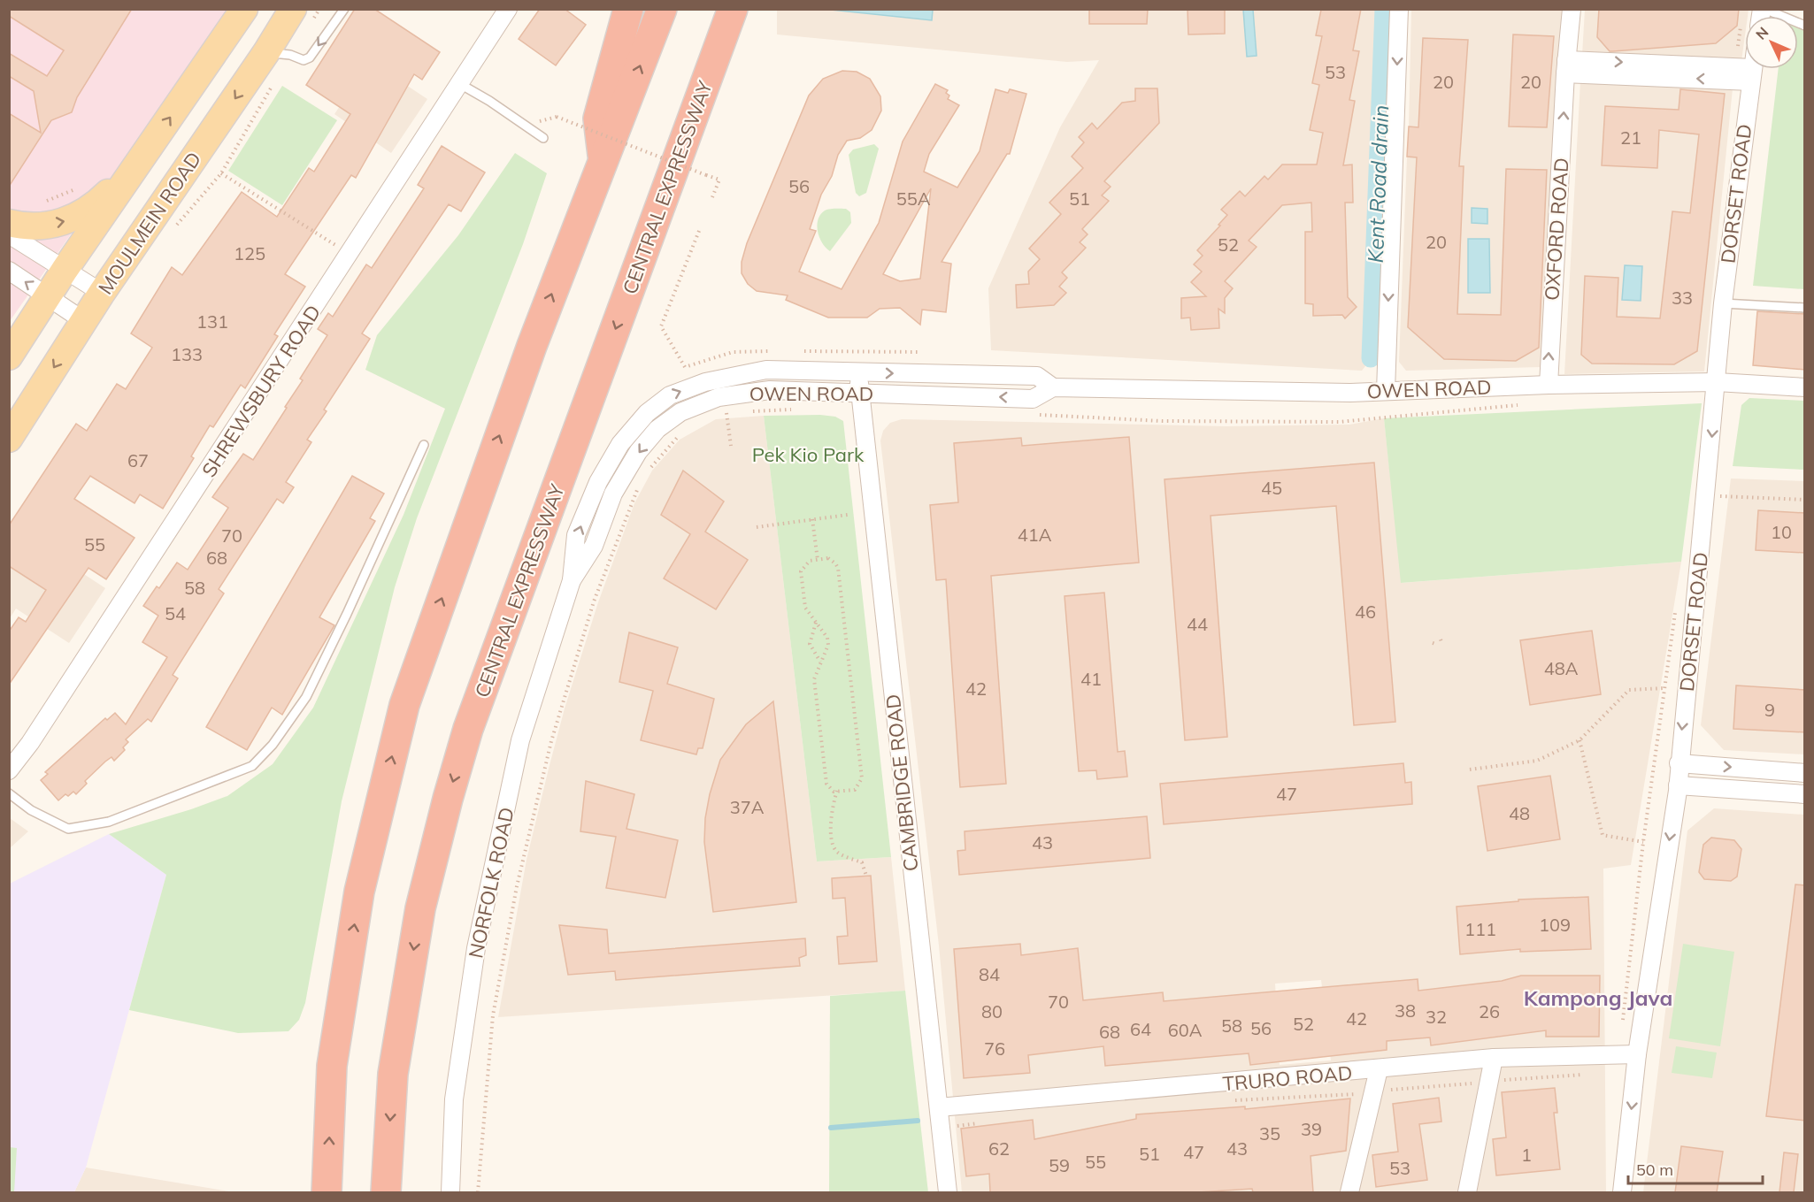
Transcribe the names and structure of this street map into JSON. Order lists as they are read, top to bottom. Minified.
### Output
{"streets":{"highway":["CENTRAL EXPRESSWAY"],"main road":["MOULMEIN ROAD"],"street":["DORSET ROAD","OXFORD ROAD","OWEN ROAD","SHREWSBURY ROAD","CAMBRIDGE ROAD","NORFOLK ROAD","TRURO ROAD"]},"crossings":[["DORSET ROAD","OWEN ROAD"],["DORSET ROAD","TRURO ROAD"],["OXFORD ROAD","OWEN ROAD"],["OWEN ROAD","CAMBRIDGE ROAD"],["OWEN ROAD","NORFOLK ROAD"],["CAMBRIDGE ROAD","TRURO ROAD"]],"one_way":["DORSET ROAD","OXFORD ROAD"],"districts":["Kampong Java"],"water":["Kent Road drain"],"parks":["Pek Kio Park"],"house_numbers":["53","20","20","21","56","55A","51","20","52","125","33","131","133","67","45","10","41A","70","55","68","58","46","54","44","48A","41","42","9","47","37A","48","43","109","111","84","70","38","80","26","32","42","52","58","56","64","60A","68","76","39","35","62","43","47","51","1","55","59","53"],"scale_bar":"50 m","north":"top left"}
